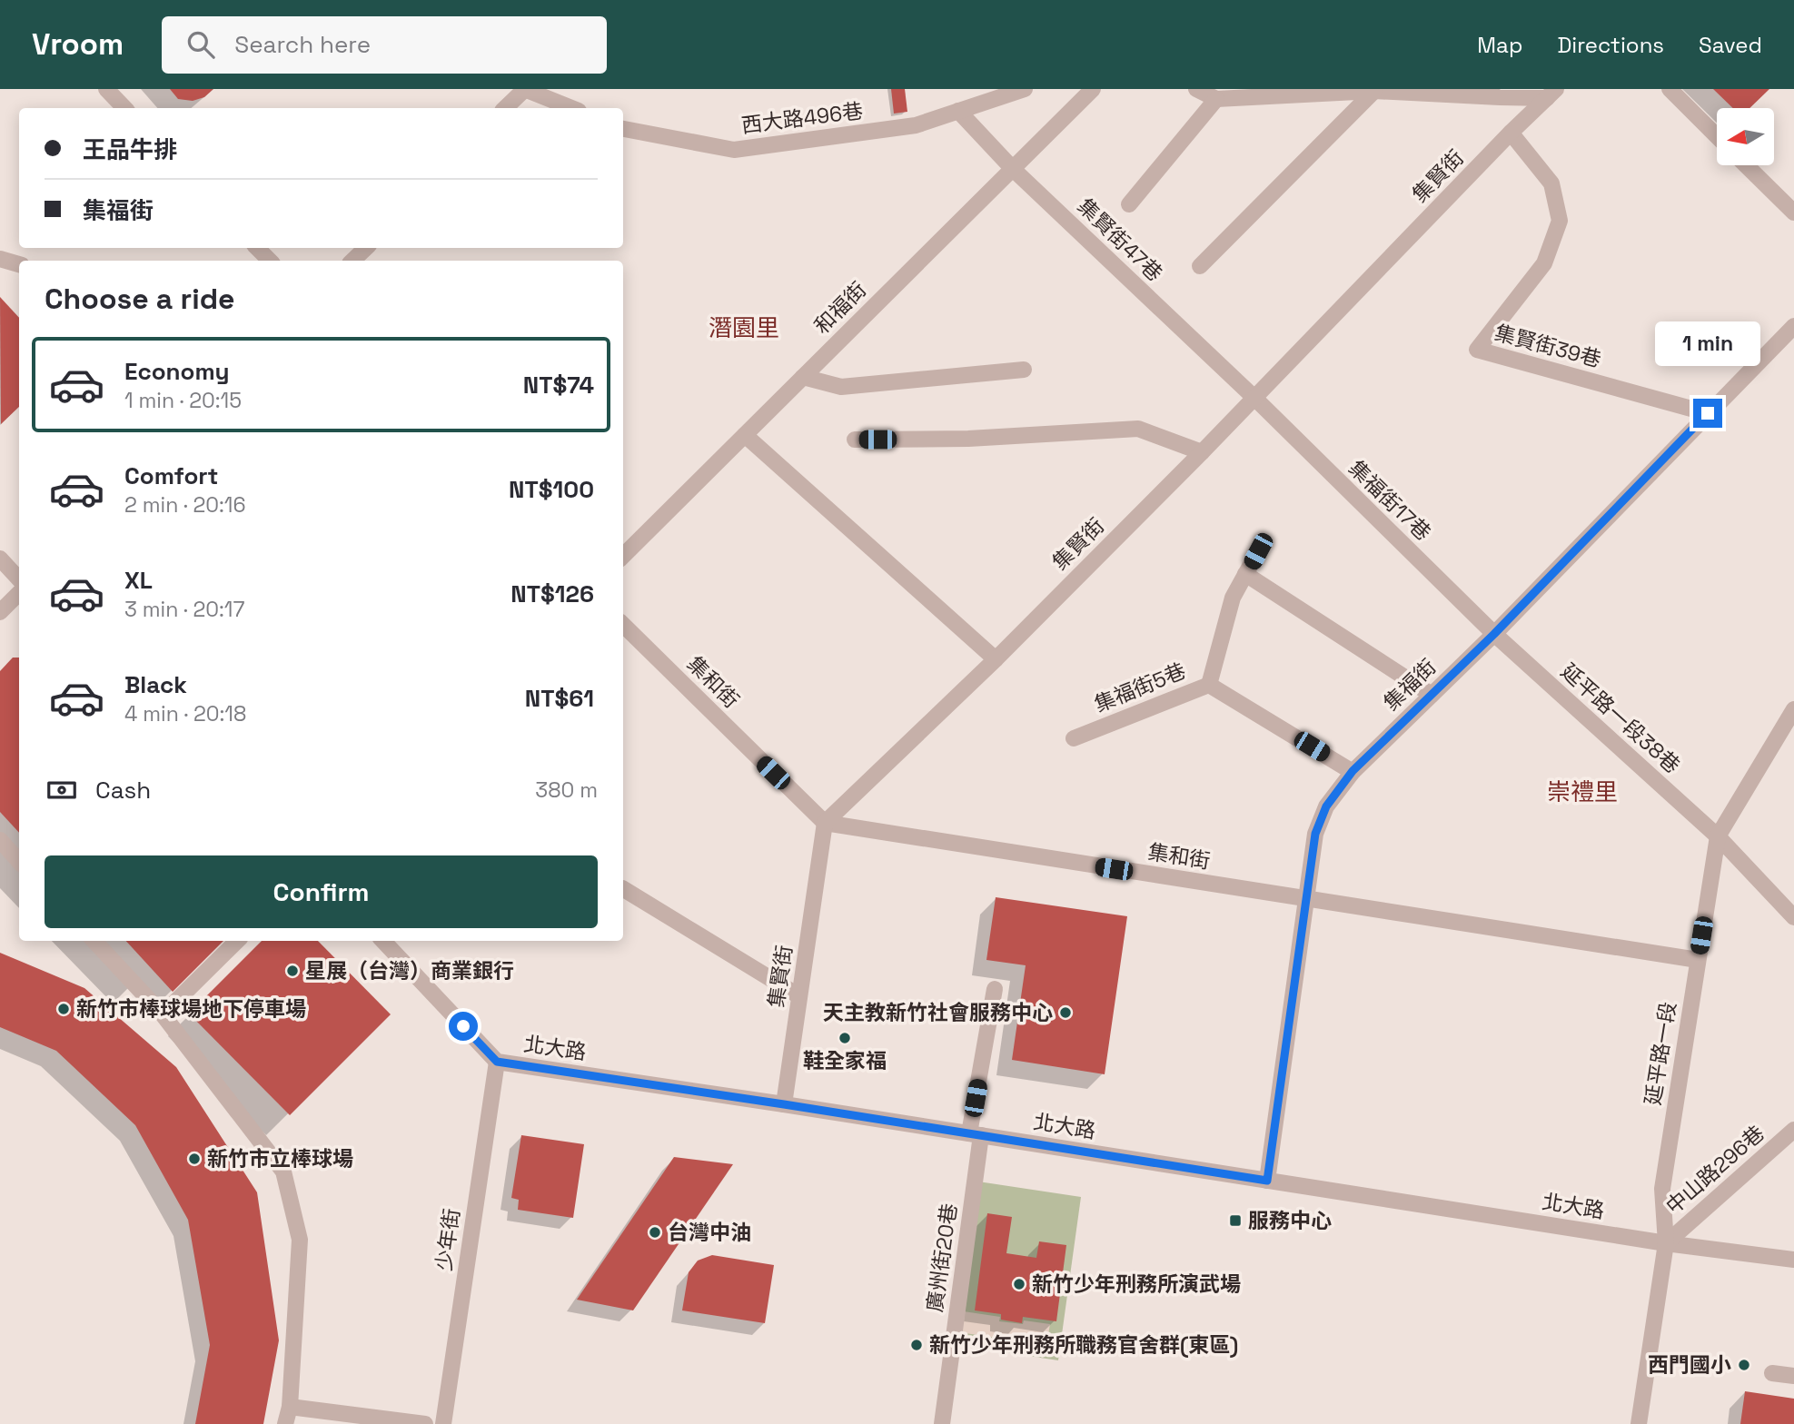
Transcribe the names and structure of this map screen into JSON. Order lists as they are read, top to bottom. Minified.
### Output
{"streets":{"street":["西大路496巷","集賢街","集賢街47巷","和福街","集賢街39巷","集福街17巷","集和街","集福街","集福街5巷","延平路一段38巷","北大路","延平路一段","中山路296巷","少年街","廣州街20巷"]},"crossings":[["西大路496巷","集賢街47巷"],["集賢街","集賢街47巷"],["集賢街","集賢街39巷"],["集賢街","集福街17巷"],["集賢街","集和街"],["集賢街","北大路"],["集賢街47巷","和福街"],["集賢街47巷","集福街17巷"],["集賢街39巷","集福街"],["集福街17巷","集福街"],["集福街17巷","延平路一段38巷"],["集和街","集福街"],["集和街","延平路一段"],["集福街","集福街5巷"],["集福街","延平路一段38巷"],["集福街","北大路"],["延平路一段38巷","延平路一段"],["北大路","延平路一段"],["北大路","中山路296巷"],["北大路","少年街"],["北大路","廣州街20巷"],["延平路一段","中山路296巷"]],"districts":["潛園里","崇禮里"],"places":{"other":["星展（台灣）商業銀行","新竹市棒球場地下停車場","天主教新竹社會服務中心","鞋全家福","新竹市立棒球場","台灣中油","新竹少年刑務所演武場","新竹少年刑務所職務官舍群(東區)","西門國小"],"transit":["服務中心"]},"north":"left","page":{"header":"Vroom","search":"Search here","nav":["Map","Directions","Saved"],"banner":["王品牛排","集福街"],"heading":"Choose a ride","bubble":"1 min","list":[{"name":"Economy","note":"1 min · 20:15","value":"NT$74"},{"name":"Comfort","note":"2 min · 20:16","value":"NT$100"},{"name":"XL","note":"3 min · 20:17","value":"NT$126"},{"name":"Black","note":"4 min · 20:18","value":"NT$61"}],"pay":["Cash","380 m"],"buttons":"Confirm"}}
